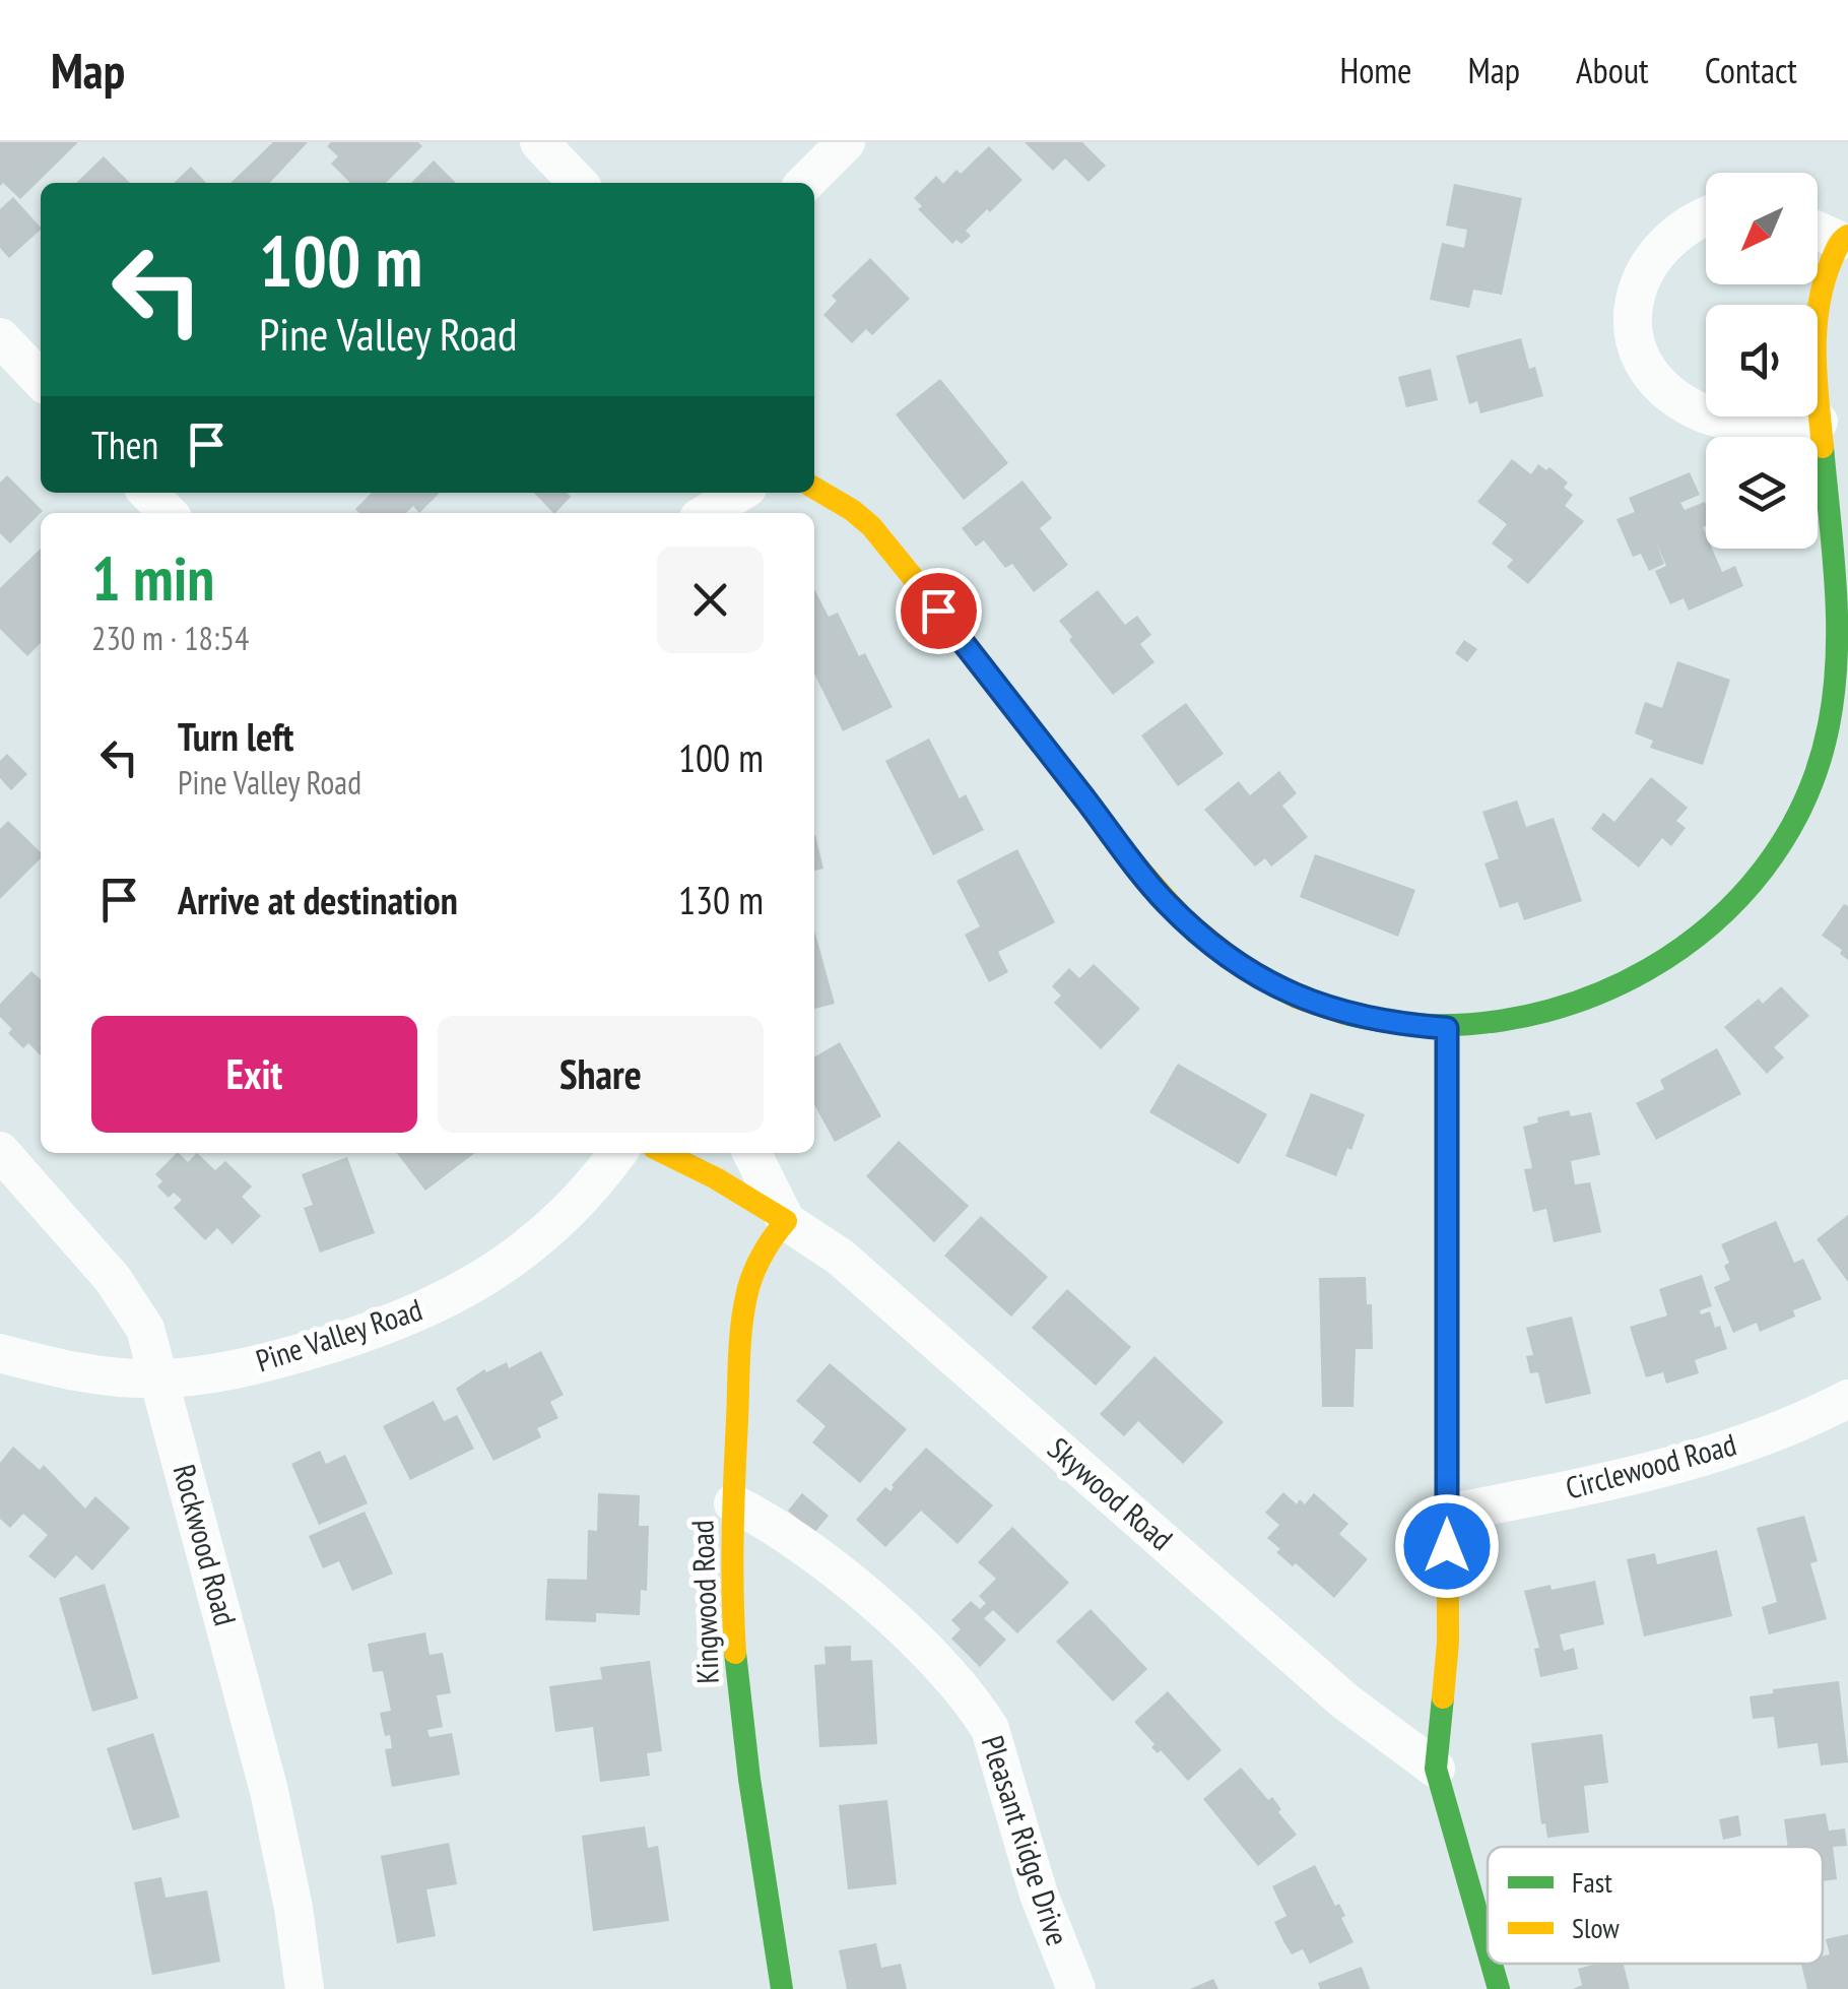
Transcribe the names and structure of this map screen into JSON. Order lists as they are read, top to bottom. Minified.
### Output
{"streets":{"street":["Pine Valley Road","Circlewood Road","Skywood Road","Rockwood Road","Kingwood Road","Pleasant Ridge Drive"]},"crossings":[["Pine Valley Road","Rockwood Road"],["Skywood Road","Kingwood Road"],["Kingwood Road","Pleasant Ridge Drive"]],"legend":["Fast","Slow"],"north":"bottom left","page":{"header":"Map","nav":["Home","Map","About","Contact"],"turn":["100 m","Pine Valley Road"],"then":"Then","heading":["1 min","230 m · 18:54"],"list":[{"name":"Turn left","note":"Pine Valley Road","value":"100 m"},{"name":"Arrive at destination","value":"130 m"}],"buttons":["Exit","Share"]}}
